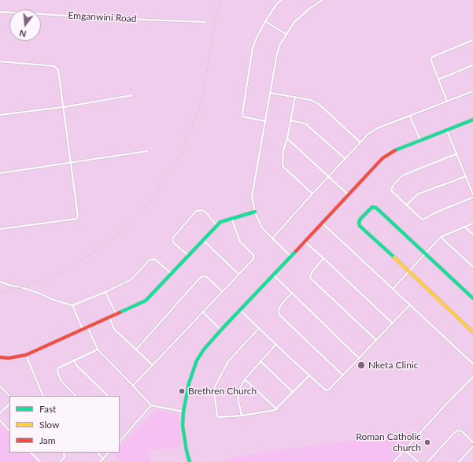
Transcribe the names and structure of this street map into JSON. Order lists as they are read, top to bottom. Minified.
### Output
{"streets":{"street":["Emganwini Road"]},"places":["Nketa Clinic","Brethren Church","Roman Catholic church"],"legend":["Fast","Slow","Jam"],"north":"bottom"}
